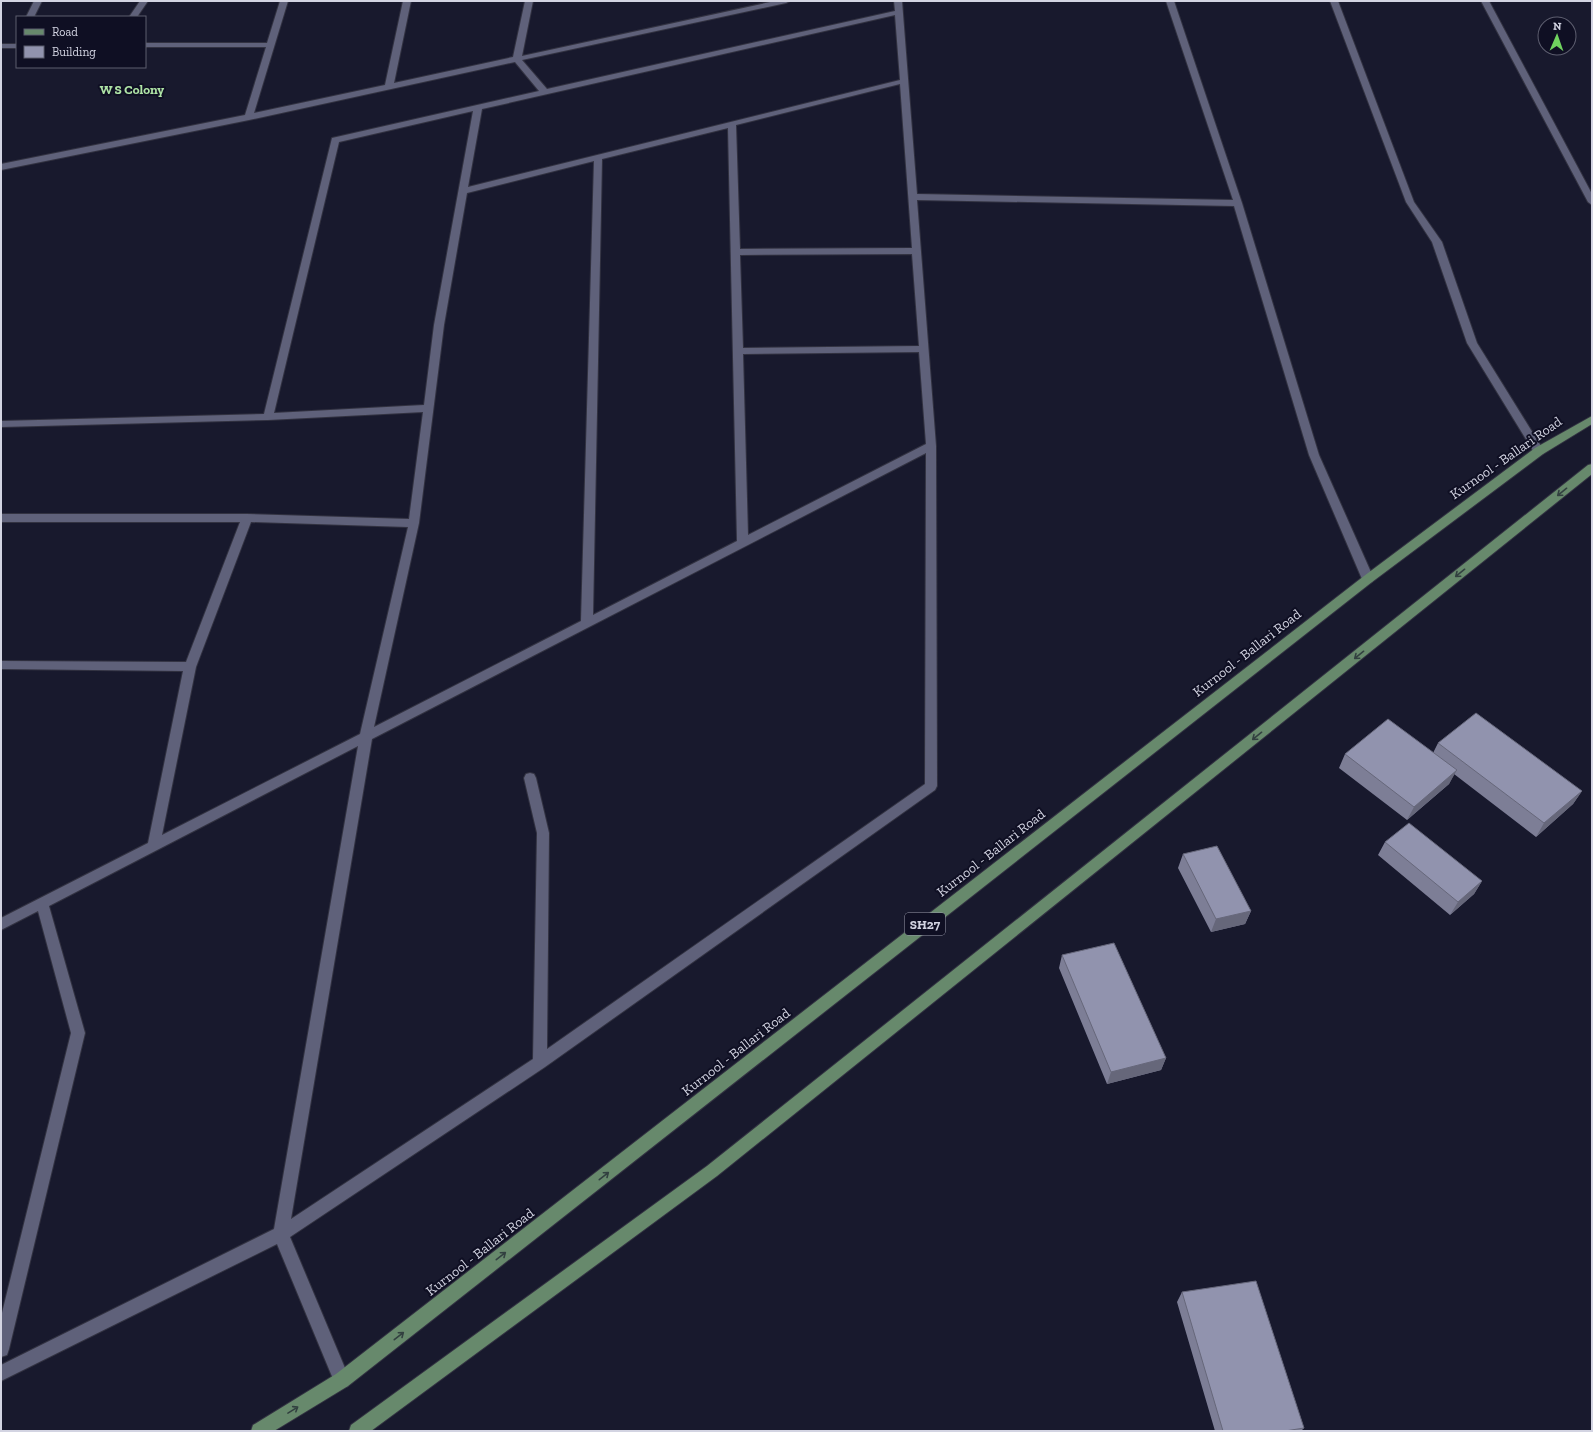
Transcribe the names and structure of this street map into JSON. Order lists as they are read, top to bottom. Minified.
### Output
{"streets":{"main road":["Kurnool - Ballari Road","SH27"]},"districts":["W S Colony"],"legend":["Road","Building"],"north":"top"}
